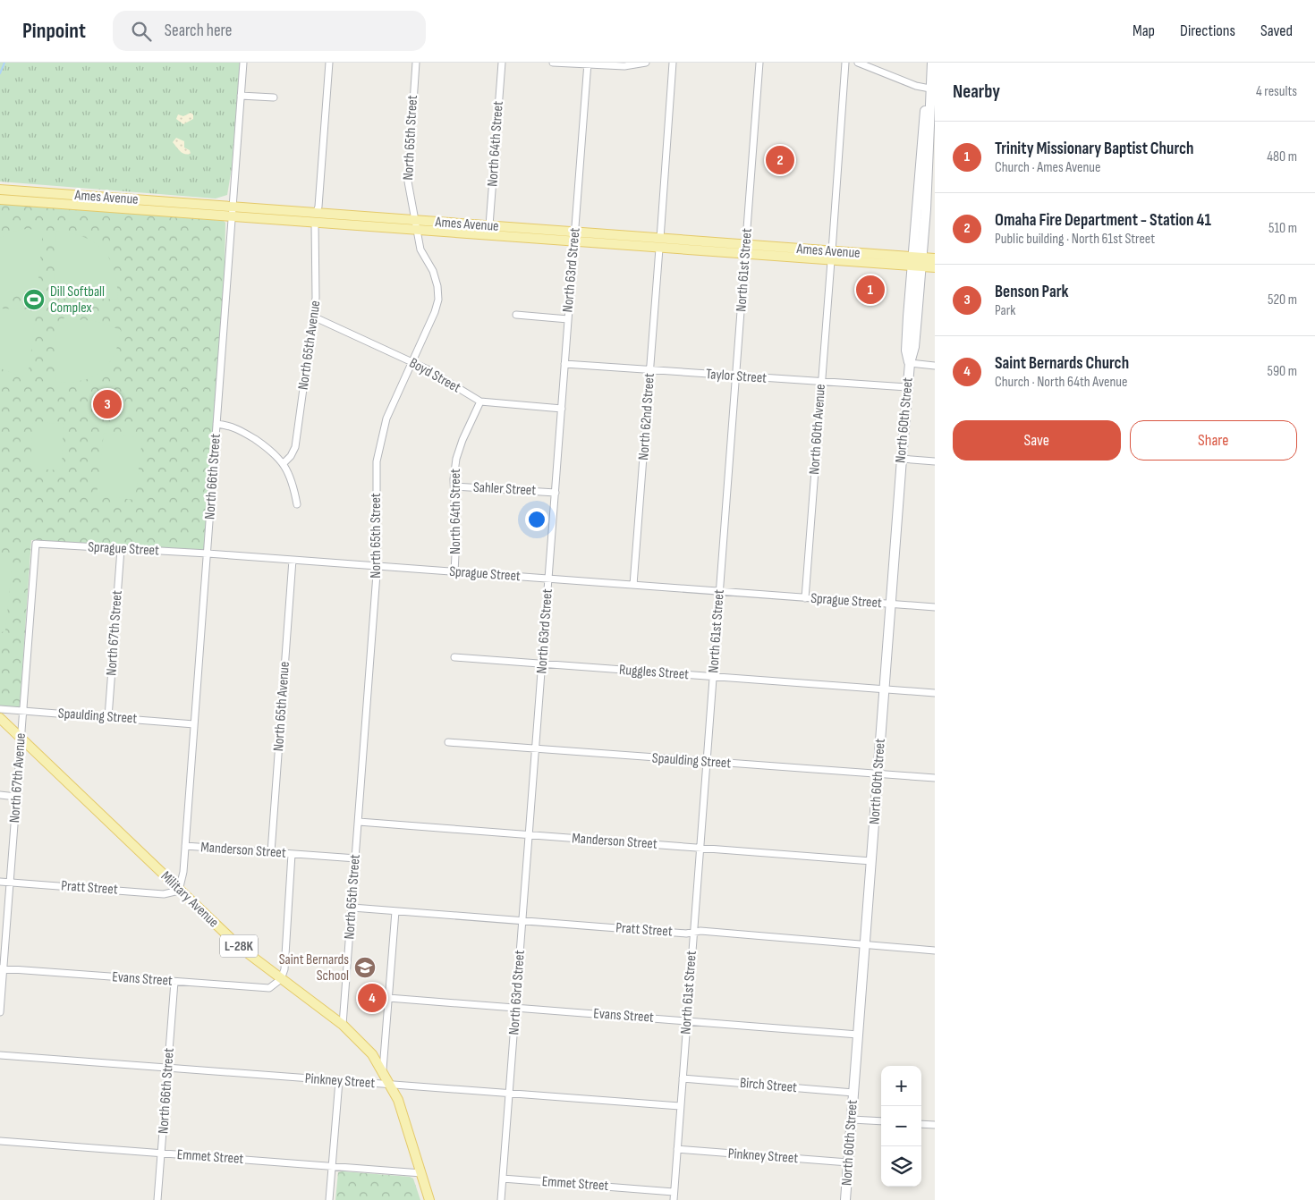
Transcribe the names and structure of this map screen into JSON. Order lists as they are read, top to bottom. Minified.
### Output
{"streets":{"main road":["Ames Avenue","North 60th Street","Military Avenue","L-28K"],"street":["North 65th Street","North 64th Street","North 63rd Street","North 61st Street","North 65th Avenue","Boyd Street","Taylor Street","North 62nd Street","North 60th Avenue","North 66th Street","Sahler Street","Sprague Street","North 67th Street","Ruggles Street","Spaulding Street","North 67th Avenue","Manderson Street","Pratt Street","Evans Street","Pinkney Street","Birch Street","Emmet Street"]},"crossings":[["North 65th Street","Ames Avenue"],["North 65th Street","Boyd Street"],["North 65th Street","Sprague Street"],["North 65th Street","Manderson Street"],["North 65th Street","Pratt Street"],["North 65th Street","Military Avenue"],["North 64th Street","Ames Avenue"],["North 64th Street","Boyd Street"],["North 64th Street","Sahler Street"],["North 64th Street","Sprague Street"],["Ames Avenue","North 63rd Street"],["Ames Avenue","North 61st Street"],["Ames Avenue","North 65th Avenue"],["Ames Avenue","North 62nd Street"],["Ames Avenue","North 60th Street"],["Ames Avenue","North 60th Avenue"],["Ames Avenue","North 66th Street"],["North 63rd Street","Boyd Street"],["North 63rd Street","Taylor Street"],["North 63rd Street","Sahler Street"],["North 63rd Street","Sprague Street"],["North 63rd Street","Ruggles Street"],["North 63rd Street","Spaulding Street"],["North 63rd Street","Manderson Street"],["North 63rd Street","Pratt Street"],["North 63rd Street","Evans Street"],["North 63rd Street","Pinkney Street"],["North 63rd Street","Emmet Street"],["North 61st Street","Taylor Street"],["North 61st Street","Sprague Street"],["North 61st Street","Ruggles Street"],["North 61st Street","Spaulding Street"],["North 61st Street","Manderson Street"],["North 61st Street","Pratt Street"],["North 61st Street","Evans Street"],["North 61st Street","Pinkney Street"],["North 61st Street","Birch Street"],["North 61st Street","Emmet Street"],["North 65th Avenue","Boyd Street"],["North 65th Avenue","Sprague Street"],["North 65th Avenue","Manderson Street"],["Taylor Street","North 62nd Street"],["Taylor Street","North 60th Street"],["Taylor Street","North 60th Avenue"],["North 62nd Street","Sprague Street"],["North 60th Street","Sprague Street"],["North 60th Street","Ruggles Street"],["North 60th Street","Spaulding Street"],["North 60th Street","Manderson Street"],["North 60th Street","Pratt Street"],["North 60th Street","Evans Street"],["North 60th Street","Pinkney Street"],["North 60th Street","Birch Street"],["North 60th Avenue","Sprague Street"],["North 66th Street","Sprague Street"],["North 66th Street","Spaulding Street"],["North 66th Street","Manderson Street"],["North 66th Street","Pratt Street"],["North 66th Street","Military Avenue"],["North 66th Street","Evans Street"],["North 66th Street","Pinkney Street"],["North 66th Street","Emmet Street"],["Sprague Street","North 67th Street"],["Sprague Street","North 67th Avenue"],["North 67th Street","Spaulding Street"],["Spaulding Street","North 67th Avenue"],["North 67th Avenue","Pratt Street"],["North 67th Avenue","Military Avenue"],["North 67th Avenue","Evans Street"],["Pratt Street","Military Avenue"],["Military Avenue","Evans Street"],["Military Avenue","Pinkney Street"],["Military Avenue","Emmet Street"]],"places":{"sports":["Dill Softball Complex"],"school or university":["Saint Bernards School"]},"page":{"header":"Pinpoint","search":"Search here","nav":["Map","Directions","Saved"],"heading":["Nearby","4 results"],"list":[{"mark":"1","name":"Trinity Missionary Baptist Church","note":"Church · Ames Avenue","value":"480 m"},{"mark":"2","name":"Omaha Fire Department - Station 41","note":"Public building · North 61st Street","value":"510 m"},{"mark":"3","name":"Benson Park","note":"Park","value":"520 m"},{"mark":"4","name":"Saint Bernards Church","note":"Church · North 64th Avenue","value":"590 m"}],"pins":["2","1","3","4"],"buttons":["Save","Share"],"map_buttons":["+","−"]}}
